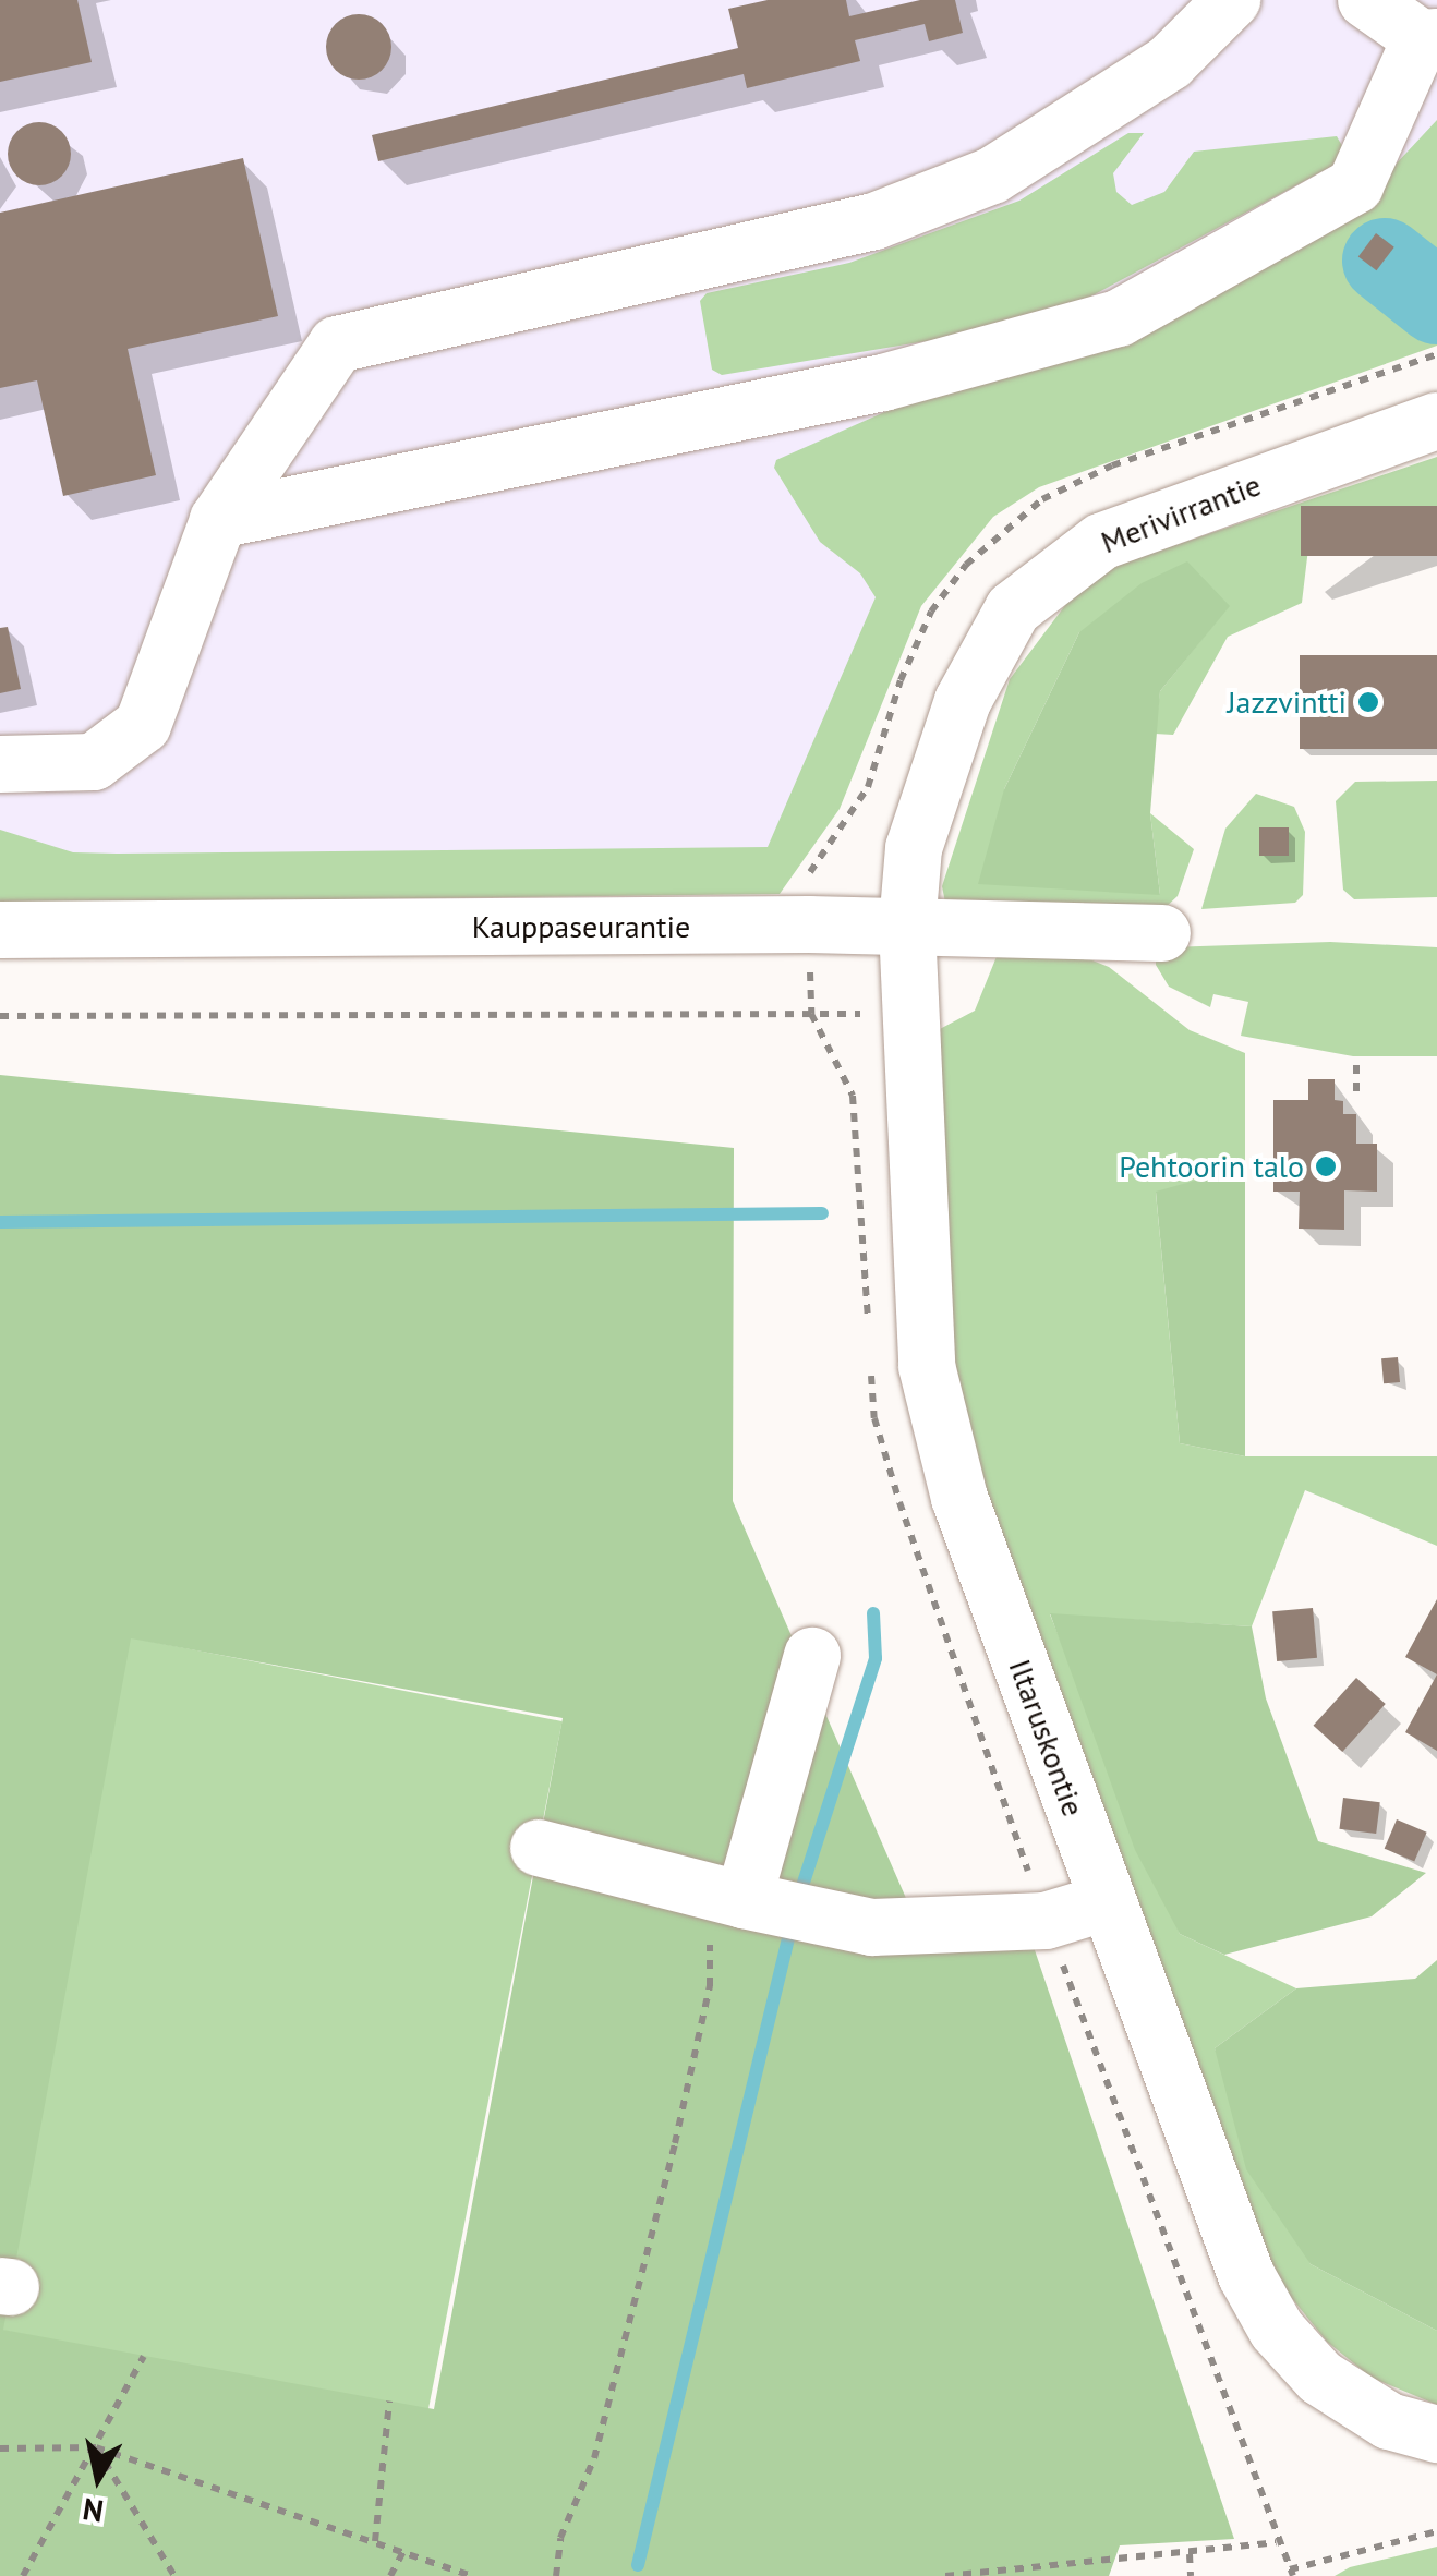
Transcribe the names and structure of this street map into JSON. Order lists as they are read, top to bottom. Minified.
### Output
{"streets":{"street":["Merivirrantie","Kauppaseurantie","Iltaruskontie"]},"crossings":[["Merivirrantie","Kauppaseurantie"],["Merivirrantie","Iltaruskontie"],["Kauppaseurantie","Iltaruskontie"]],"places":["Jazzvintti","Pehtoorin talo"],"north":"bottom"}
